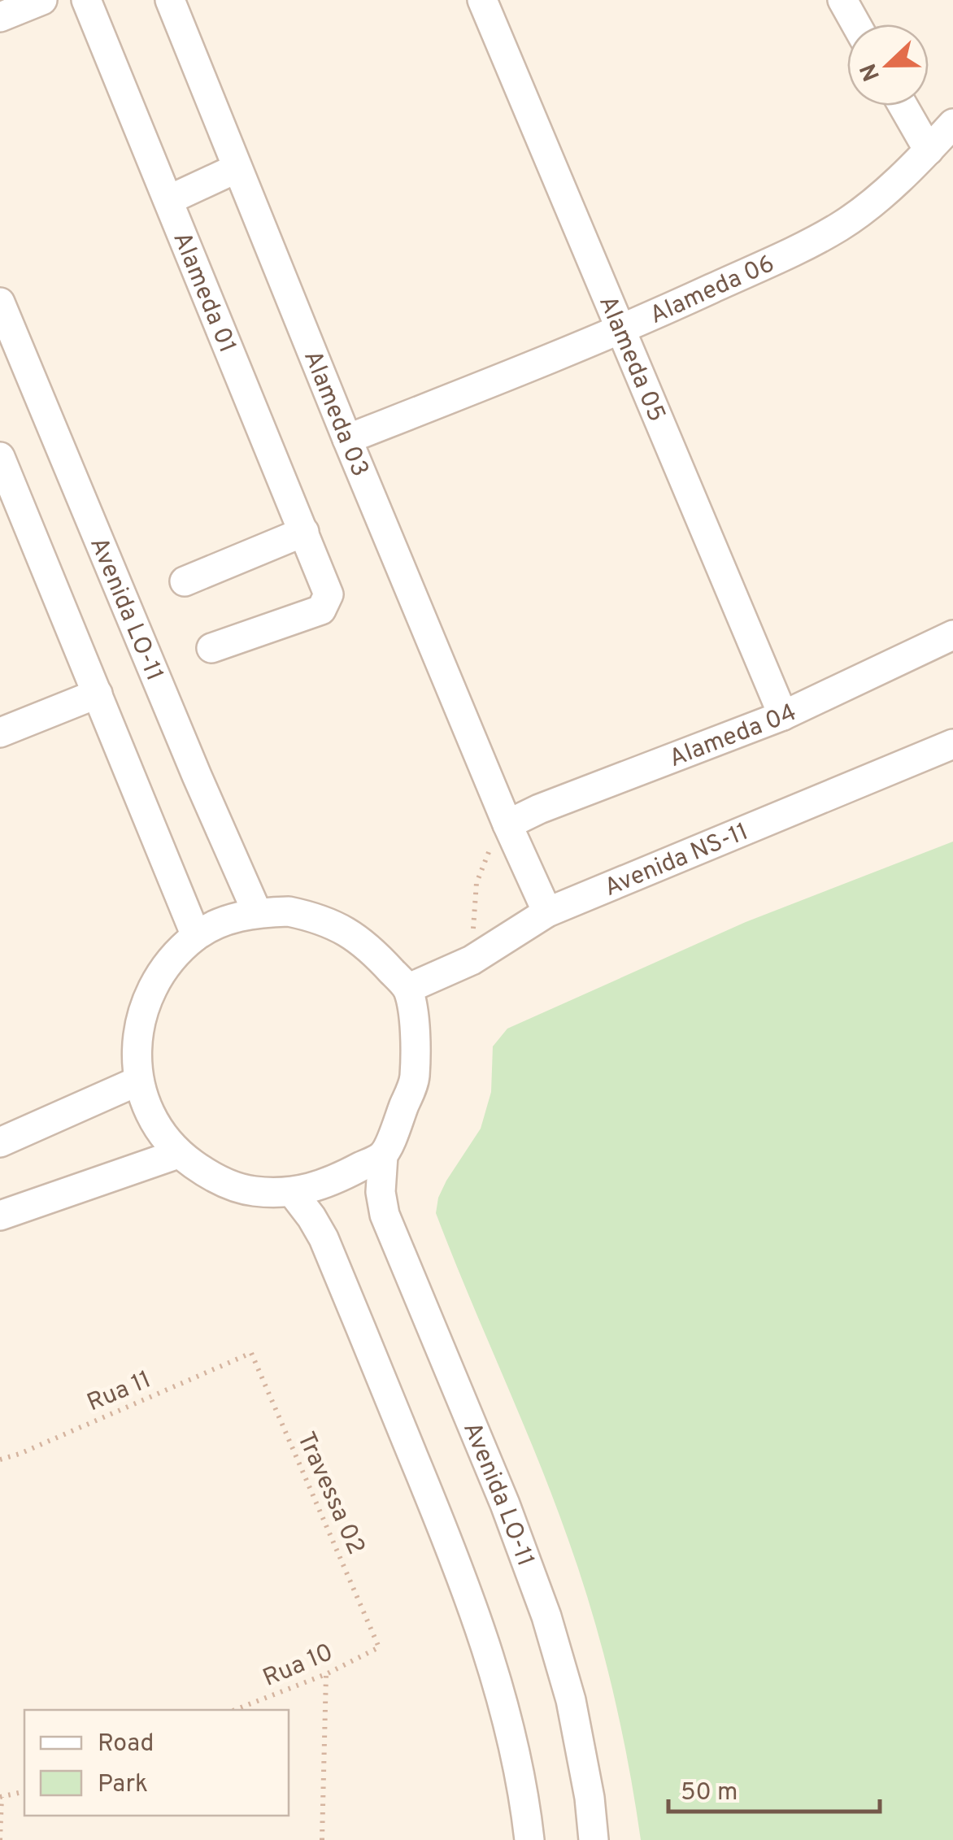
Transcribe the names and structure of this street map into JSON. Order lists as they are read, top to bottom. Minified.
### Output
{"streets":{"street":["Alameda 06","Alameda 01","Alameda 05","Alameda 03","Avenida LO-11","Alameda 04","Avenida NS-11"],"path":["Rua 11","Travessa 02","Rua 10"]},"crossings":[["Alameda 06","Alameda 05"],["Alameda 06","Alameda 03"],["Alameda 05","Alameda 04"],["Alameda 03","Alameda 04"],["Alameda 03","Avenida NS-11"],["Avenida LO-11","Avenida NS-11"],["Rua 11","Travessa 02"],["Travessa 02","Rua 10"]],"legend":["Road","Park"],"scale_bar":"50 m","north":"left"}
